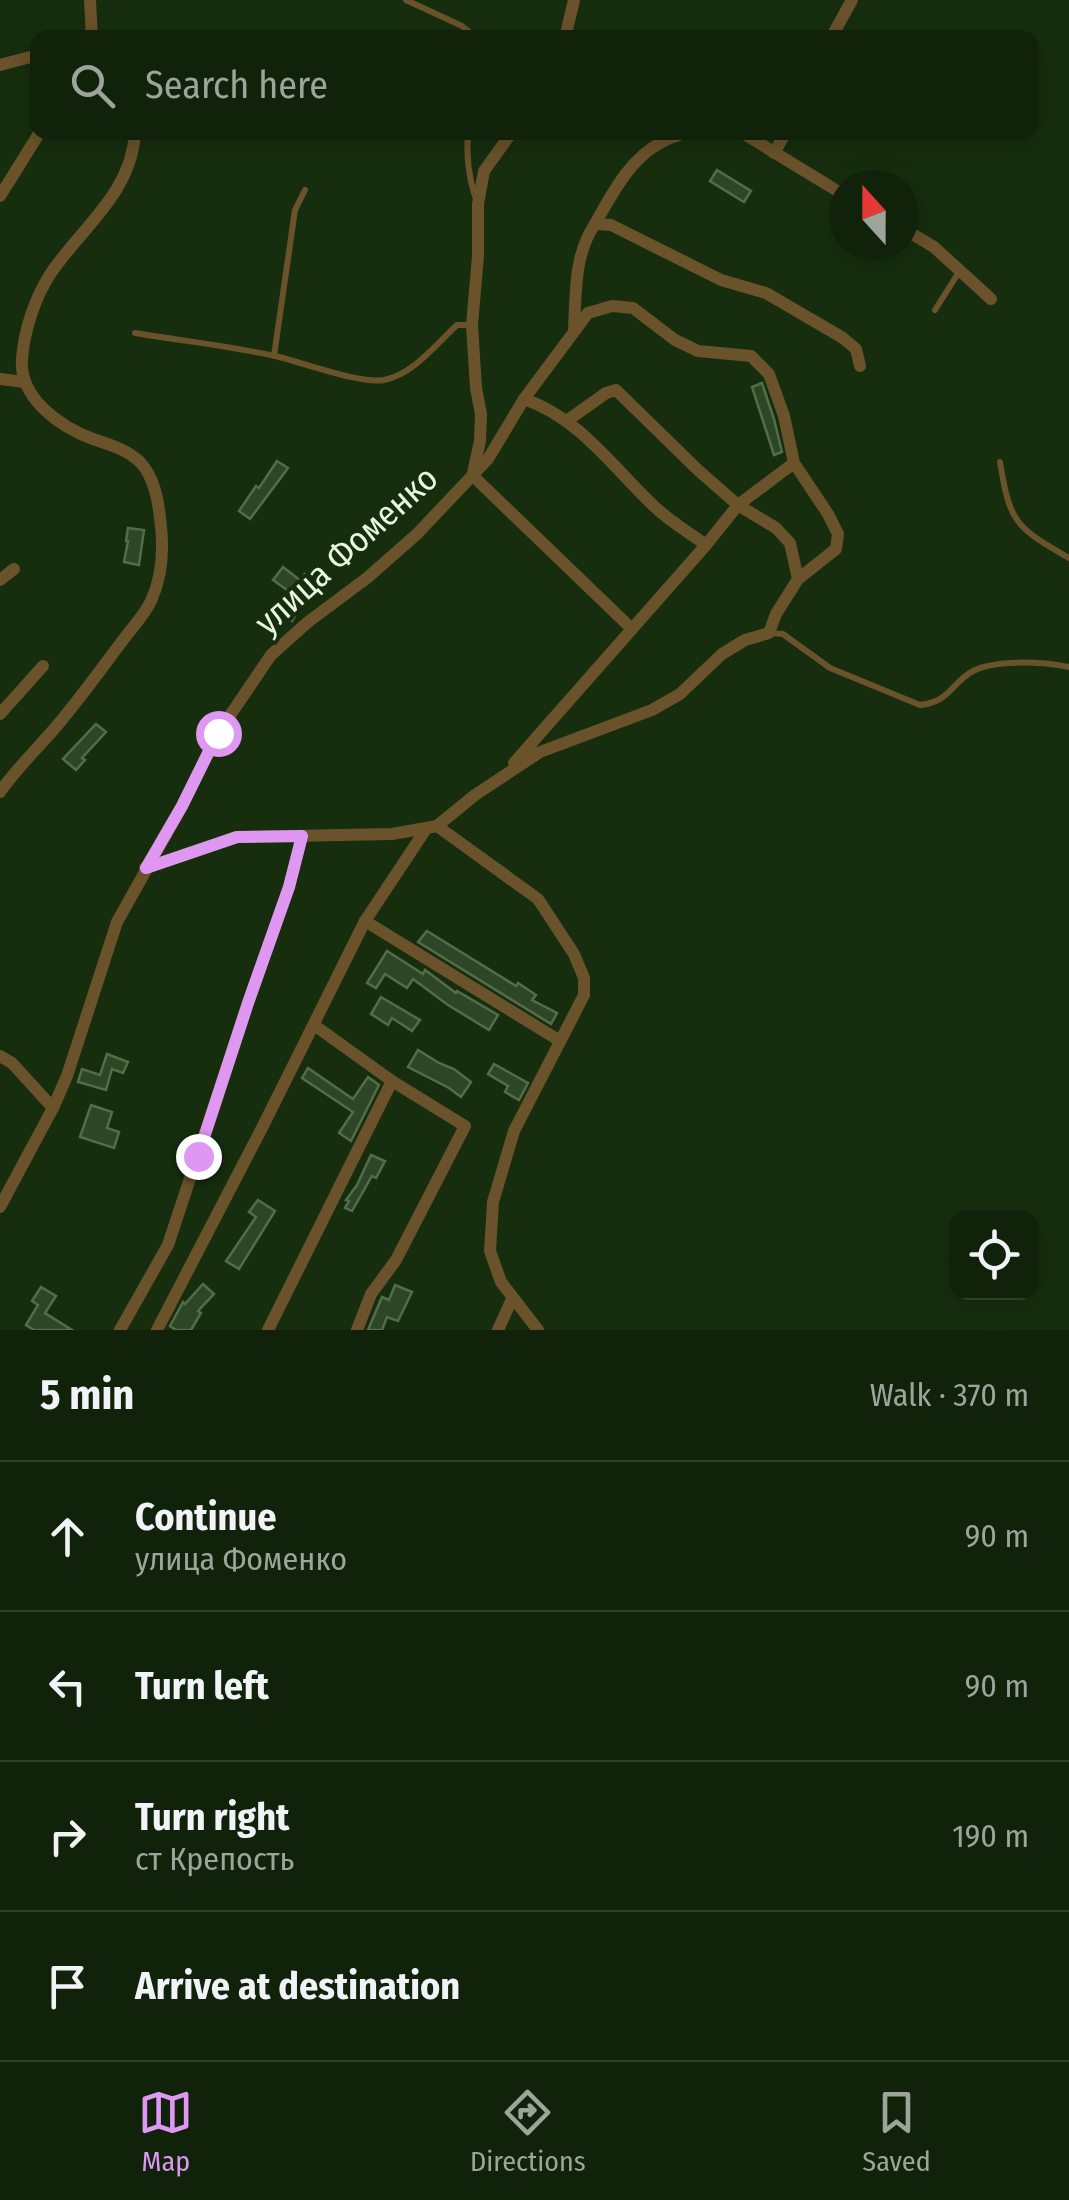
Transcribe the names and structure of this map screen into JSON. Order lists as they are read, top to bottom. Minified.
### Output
{"streets":{"street":["улица Фоменко"]},"north":"top","page":{"search":"Search here","heading":["5 min","Walk · 370 m"],"list":[["Continue","улица Фоменко","90 m"],["Turn left","90 m"],["Turn right","ст Крепость","190 m"],"Arrive at destination"],"nav":["Map","Directions","Saved"]}}
